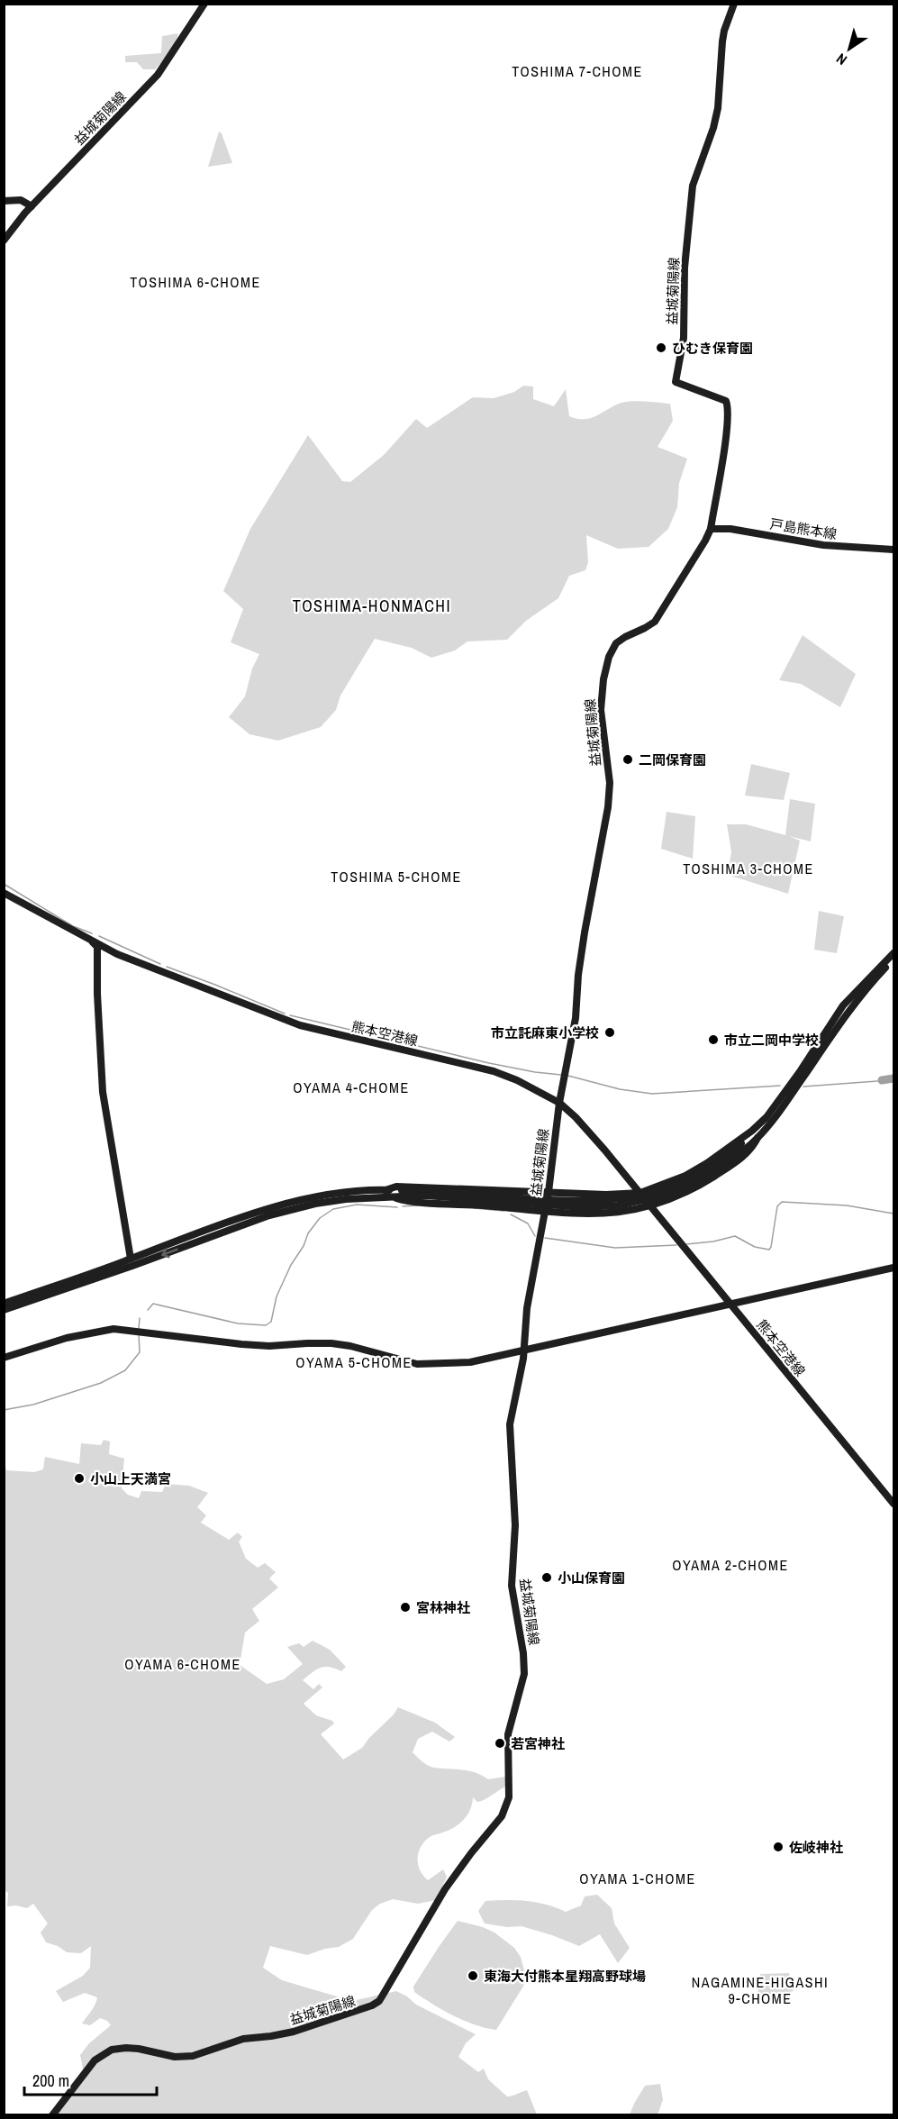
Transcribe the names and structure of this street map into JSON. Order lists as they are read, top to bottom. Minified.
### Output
{"streets":{"main road":["益城菊陽線","戸島熊本線","熊本空港線"]},"crossings":[["益城菊陽線","戸島熊本線"],["益城菊陽線","熊本空港線"]],"districts":["TOSHIMA 7-CHOME","TOSHIMA 6-CHOME","TOSHIMA-HONMACHI","TOSHIMA 3-CHOME","TOSHIMA 5-CHOME","OYAMA 4-CHOME","OYAMA 5-CHOME","OYAMA 2-CHOME","OYAMA 6-CHOME","OYAMA 1-CHOME","NAGAMINE-HIGASHI 9-CHOME"],"places":["ひむき保育園","二岡保育園","市立託麻東小学校","市立二岡中学校","小山上天満宮","小山保育園","宮林神社","若宮神社","佐岐神社","東海大付熊本星翔高野球場"],"scale_bar":"200 m","north":"bottom left"}
